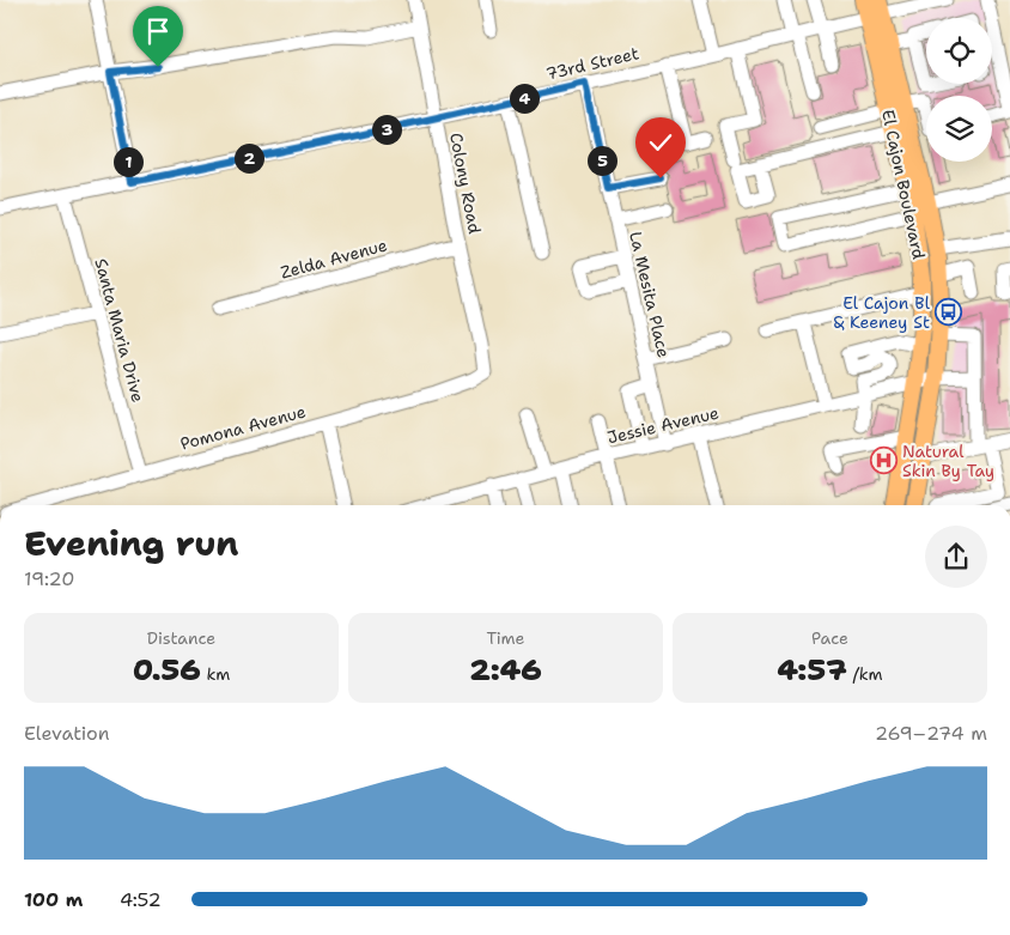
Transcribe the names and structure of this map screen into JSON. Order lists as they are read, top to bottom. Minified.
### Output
{"streets":{"main road":["El Cajon Boulevard"],"street":["73rd Street","Colony Road","Zelda Avenue","La Mesita Place","Santa Maria Drive","Jessie Avenue","Pomona Avenue"]},"crossings":[["73rd Street","Colony Road"],["73rd Street","El Cajon Boulevard"],["73rd Street","La Mesita Place"],["73rd Street","Santa Maria Drive"],["Colony Road","Zelda Avenue"],["Colony Road","Pomona Avenue"],["El Cajon Boulevard","Jessie Avenue"],["La Mesita Place","Jessie Avenue"],["Santa Maria Drive","Pomona Avenue"]],"places":{"bus stop":["El Cajon Bl & Keeney St"],"hospital":["Natural Skin By Tay"]},"page":{"pins":["4","3","2","5","1"],"heading":["Evening run","19:20"],"stats":[["Distance","0.56 km"],["Time","2:46"],["Pace","4:57 /km"]],"chart":["Elevation","269–274 m"],"list":[{"name":"100 m","note":"4:52"}]}}
